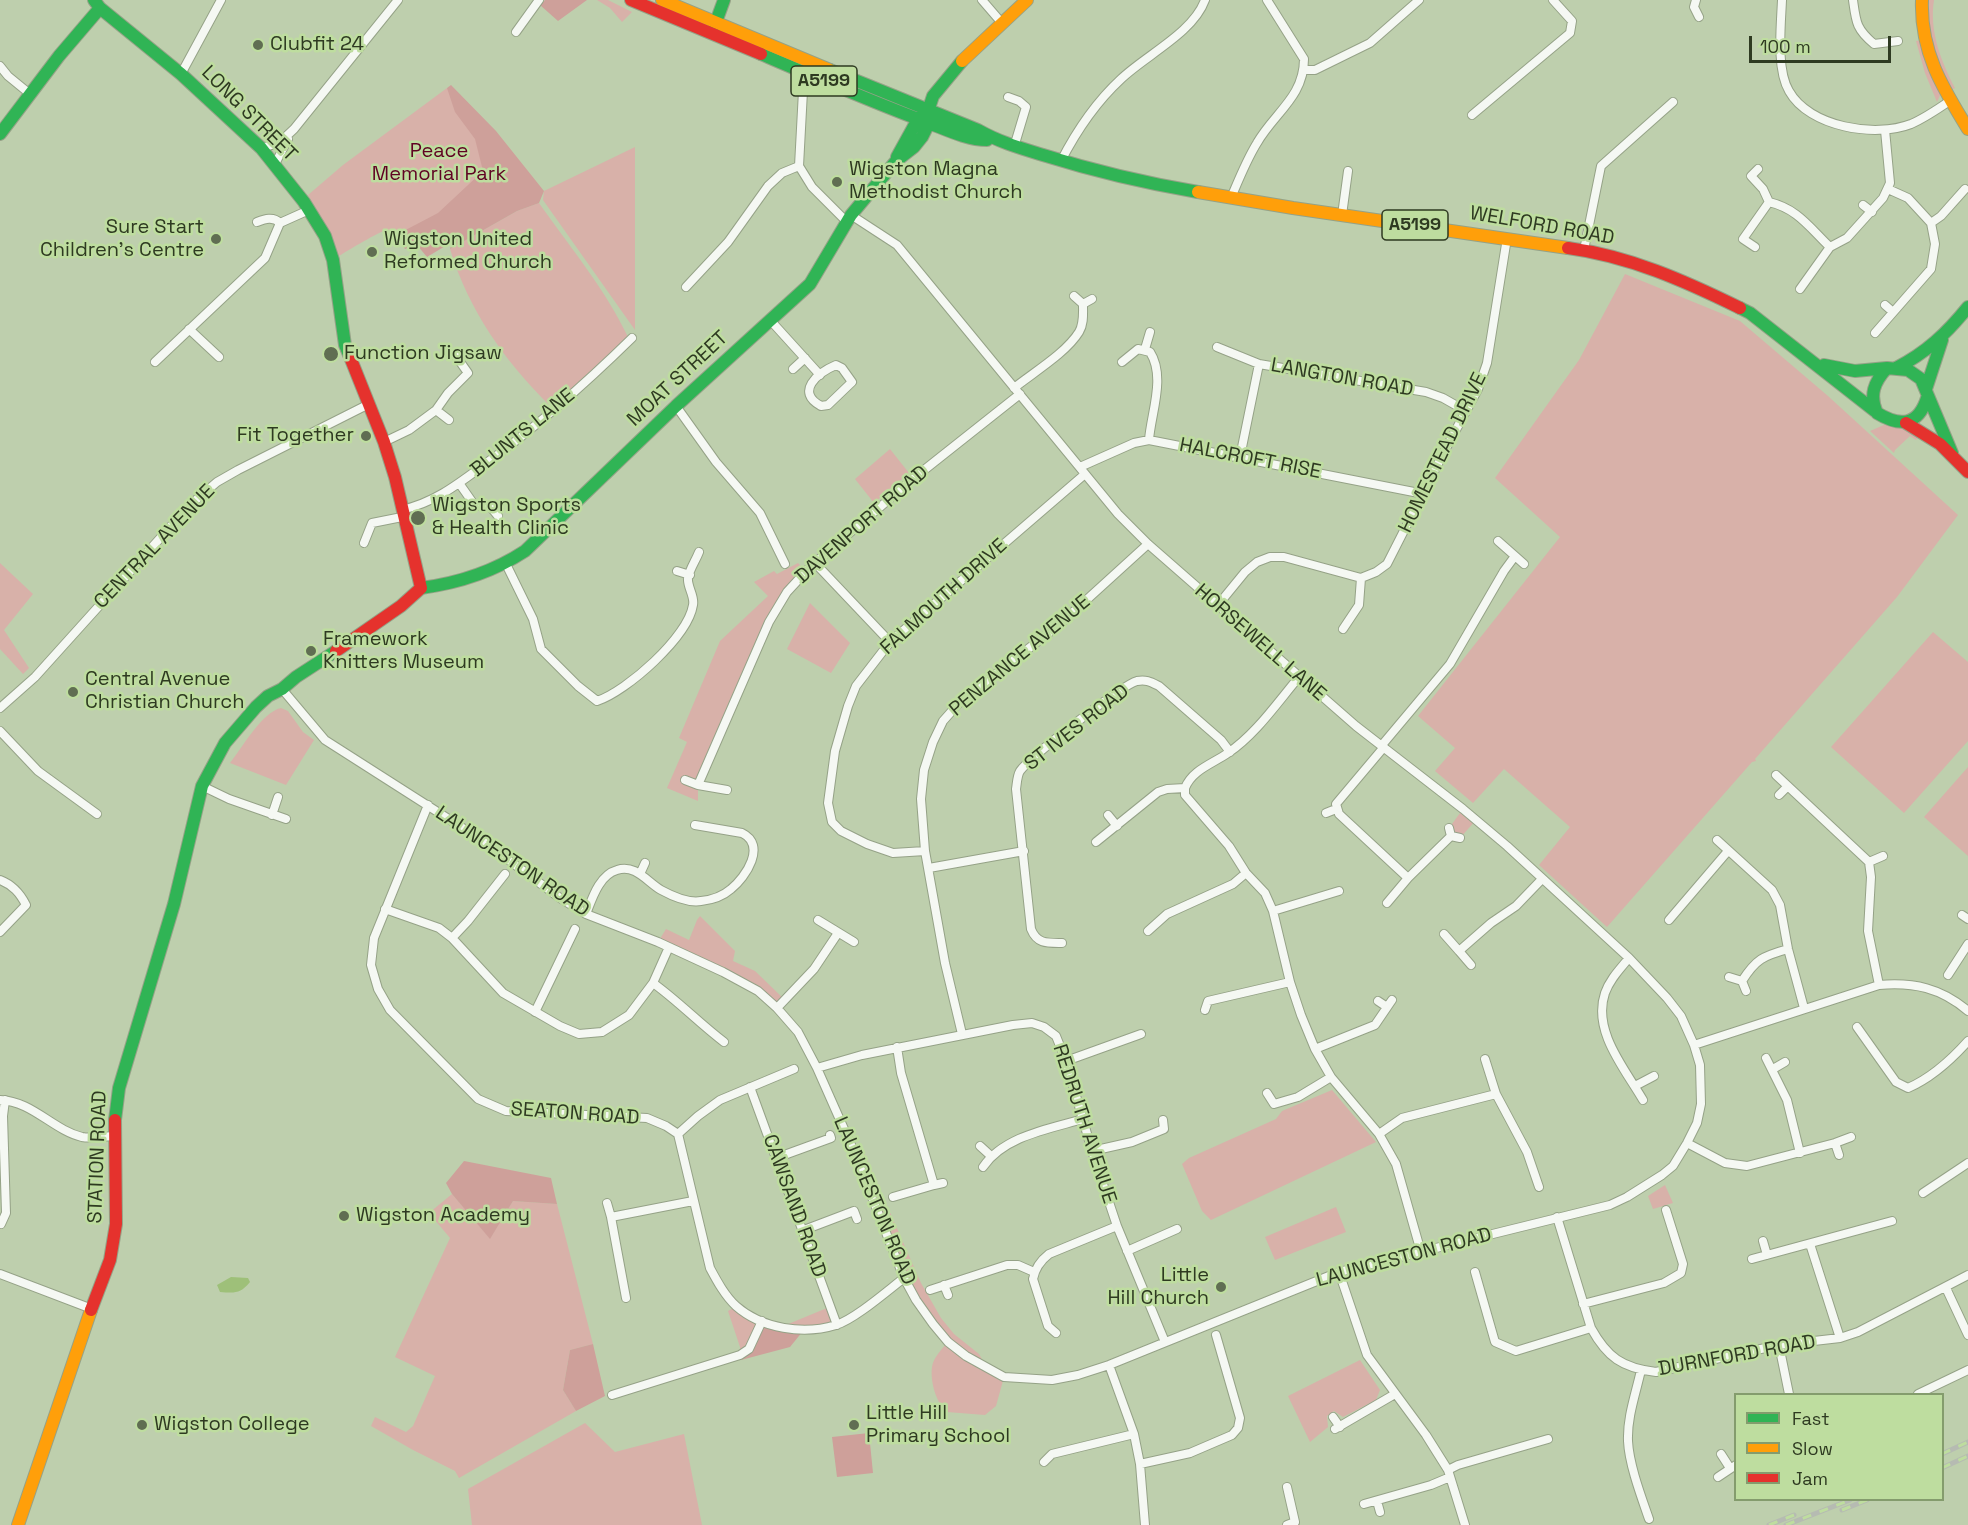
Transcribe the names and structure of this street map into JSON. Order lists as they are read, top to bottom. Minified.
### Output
{"streets":{"main road":["A5199","LONG STREET","WELFORD ROAD","MOAT STREET","STATION ROAD"],"street":["LANGTON ROAD","BLUNTS LANE","HOMESTEAD DRIVE","HALCROFT RISE","DAVENPORT ROAD","CENTRAL AVENUE","FALMOUTH DRIVE","HORSEWELL LANE","PENZANCE AVENUE","ST IVES ROAD","LAUNCESTON ROAD","SEATON ROAD","REDRUTH AVENUE","CAWSAND ROAD","DURNFORD ROAD"]},"crossings":[["A5199","WELFORD ROAD"],["A5199","MOAT STREET"],["LONG STREET","MOAT STREET"],["LONG STREET","BLUNTS LANE"],["LONG STREET","CENTRAL AVENUE"],["LONG STREET","STATION ROAD"],["WELFORD ROAD","MOAT STREET"],["WELFORD ROAD","HOMESTEAD DRIVE"],["LANGTON ROAD","HOMESTEAD DRIVE"],["MOAT STREET","HORSEWELL LANE"],["MOAT STREET","STATION ROAD"],["HOMESTEAD DRIVE","HALCROFT RISE"],["HALCROFT RISE","FALMOUTH DRIVE"],["HALCROFT RISE","HORSEWELL LANE"],["DAVENPORT ROAD","HORSEWELL LANE"],["FALMOUTH DRIVE","HORSEWELL LANE"],["FALMOUTH DRIVE","PENZANCE AVENUE"],["HORSEWELL LANE","PENZANCE AVENUE"],["HORSEWELL LANE","LAUNCESTON ROAD"],["PENZANCE AVENUE","REDRUTH AVENUE"],["LAUNCESTON ROAD","SEATON ROAD"],["LAUNCESTON ROAD","REDRUTH AVENUE"],["LAUNCESTON ROAD","STATION ROAD"],["LAUNCESTON ROAD","DURNFORD ROAD"]],"parks":["Peace Memorial Park"],"places":["Clubfit 24","Wigston Magna Methodist Church","Sure Start Children's Centre","Wigston United Reformed Church","Function Jigsaw","Fit Together","Wigston Sports & Health Clinic","Framework Knitters Museum","Central Avenue Christian Church","Wigston Academy","Little Hill Church","Wigston College","Little Hill Primary School"],"legend":["Fast","Slow","Jam"],"scale_bar":"100 m"}
